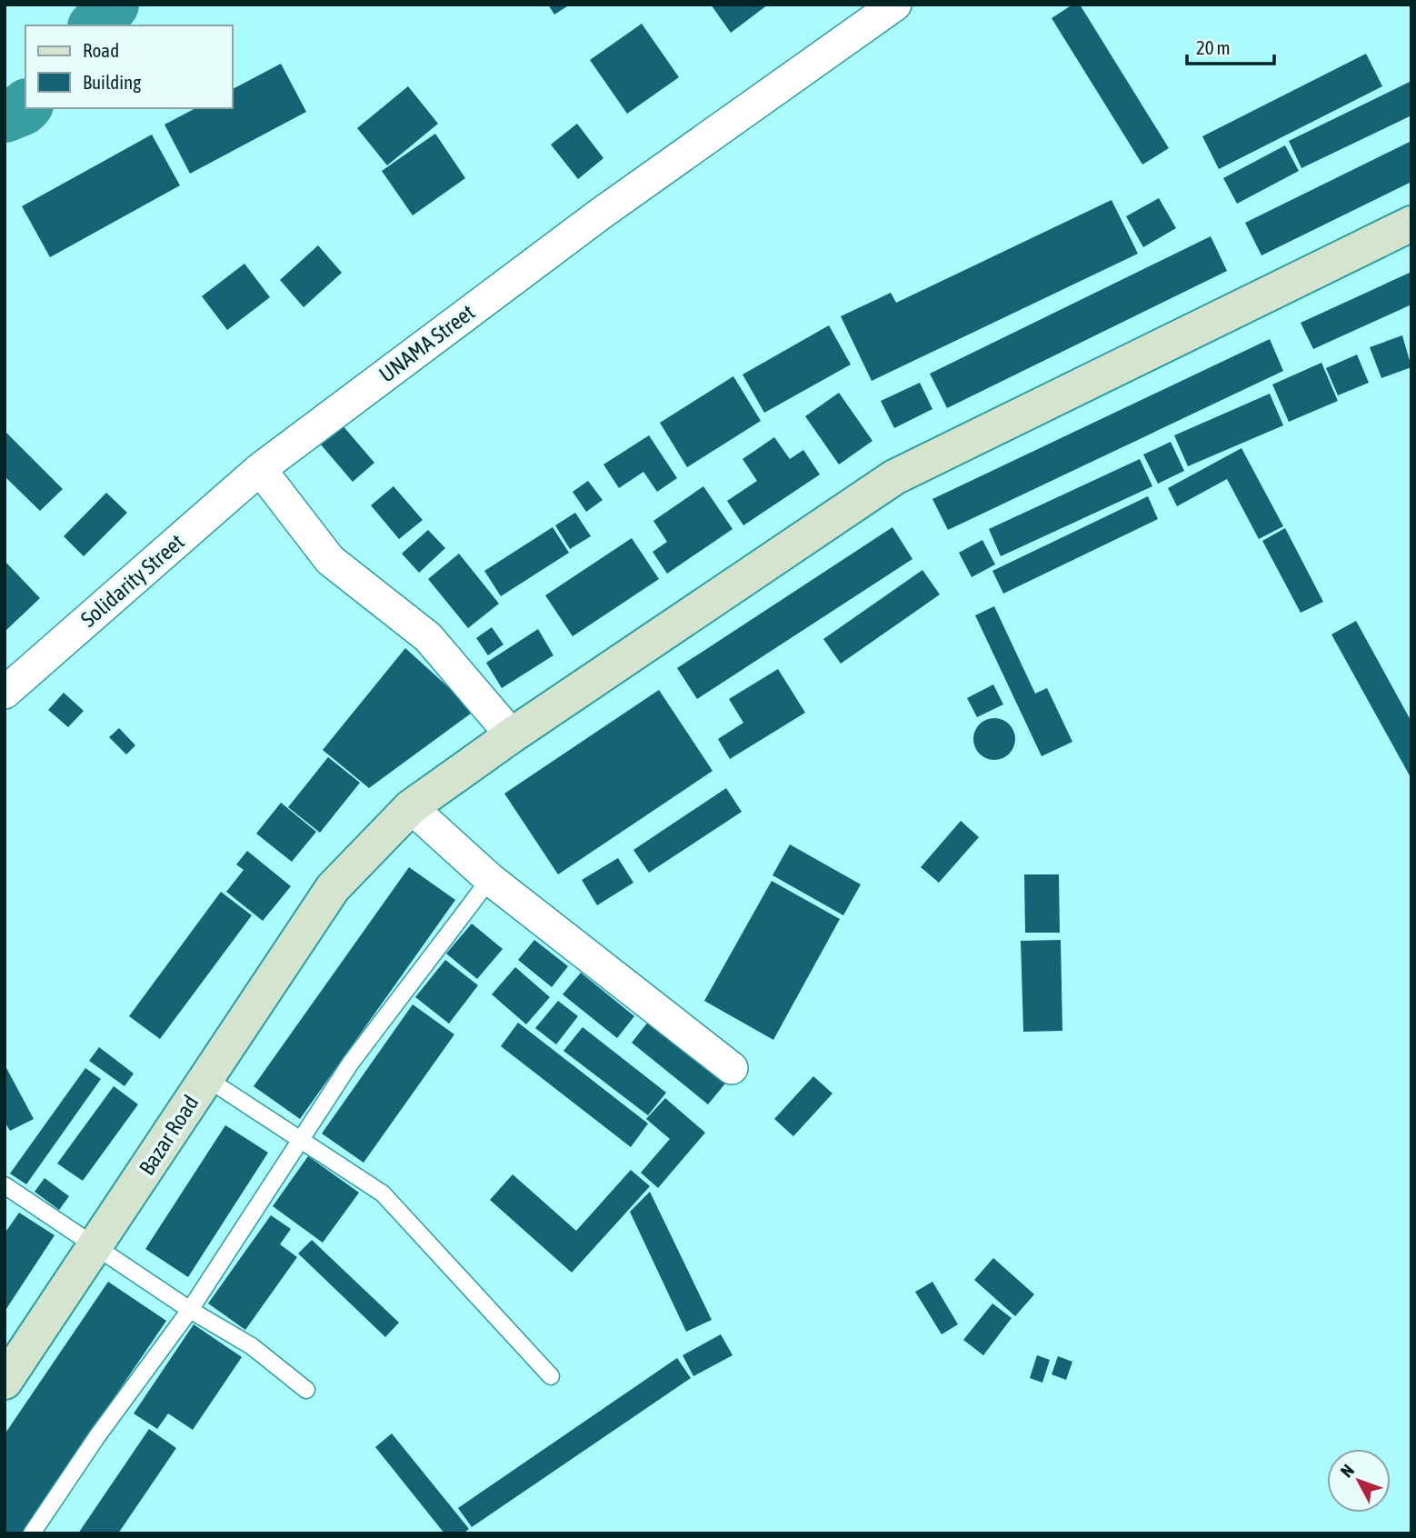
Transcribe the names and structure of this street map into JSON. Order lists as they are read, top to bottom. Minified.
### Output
{"streets":{"main road":["Bazar Road"],"street":["UNAMA Street","Solidarity Street"]},"crossings":[["UNAMA Street","Solidarity Street"]],"legend":["Road","Building"],"scale_bar":"20 m","north":"top left"}
